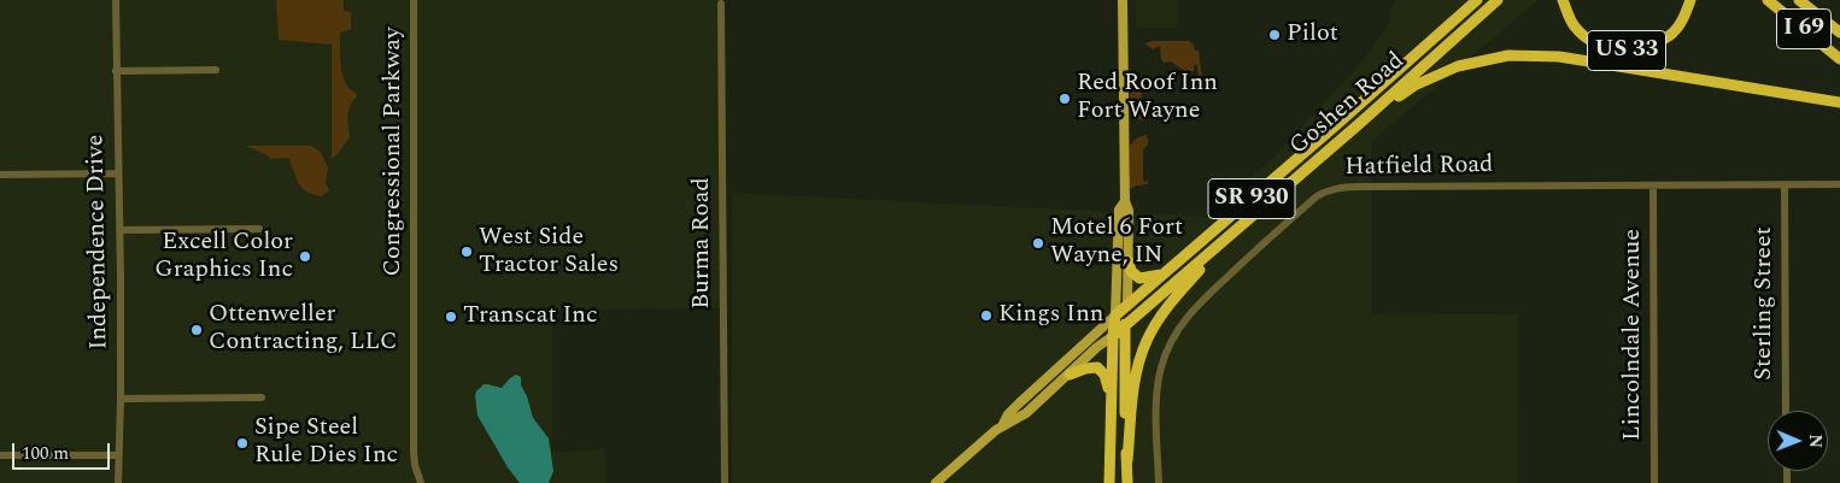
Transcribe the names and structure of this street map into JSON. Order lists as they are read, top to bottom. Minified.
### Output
{"streets":{"highway":["I 69","US 33","Goshen Road","SR 930"],"street":["Congressional Parkway","Hatfield Road","Independence Drive","Burma Road","Sterling Street","Lincolndale Avenue"]},"crossings":[["Goshen Road","SR 930"],["Hatfield Road","Sterling Street"],["Hatfield Road","Lincolndale Avenue"]],"places":["Pilot","Red Roof Inn Fort Wayne","Motel 6 Fort Wayne, IN","West Side Tractor Sales","Excell Color Graphics Inc","Kings Inn","Transcat Inc","Ottenweller Contracting, LLC","Sipe Steel Rule Dies Inc"],"scale_bar":"100 m","north":"right"}
